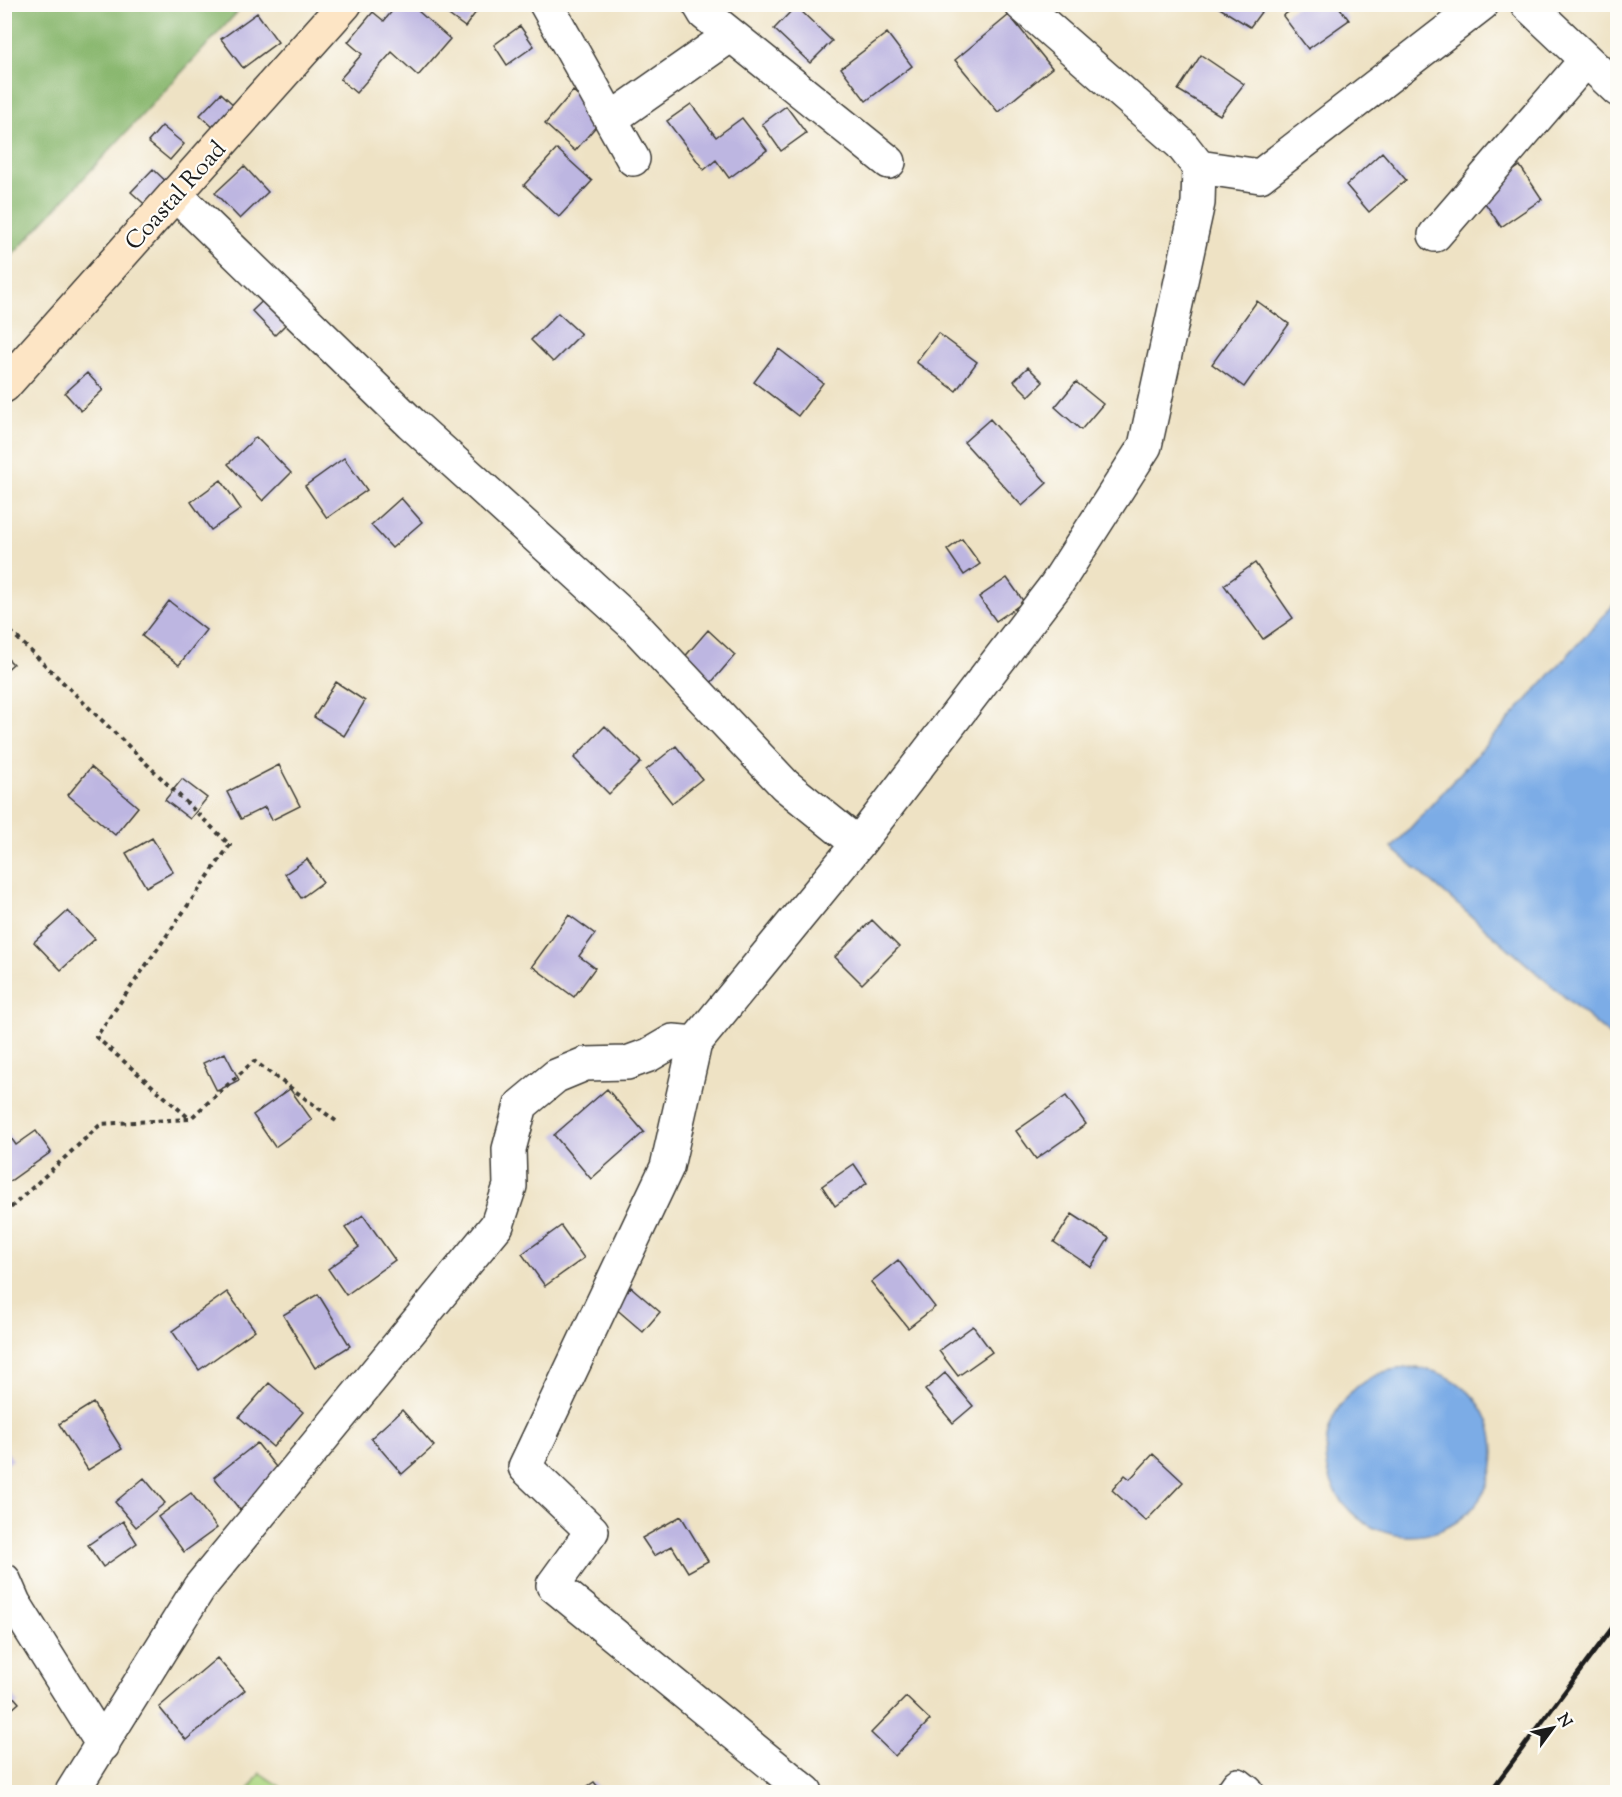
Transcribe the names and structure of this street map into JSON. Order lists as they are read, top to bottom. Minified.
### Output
{"streets":{"main road":["Coastal Road"]},"north":"top right"}
